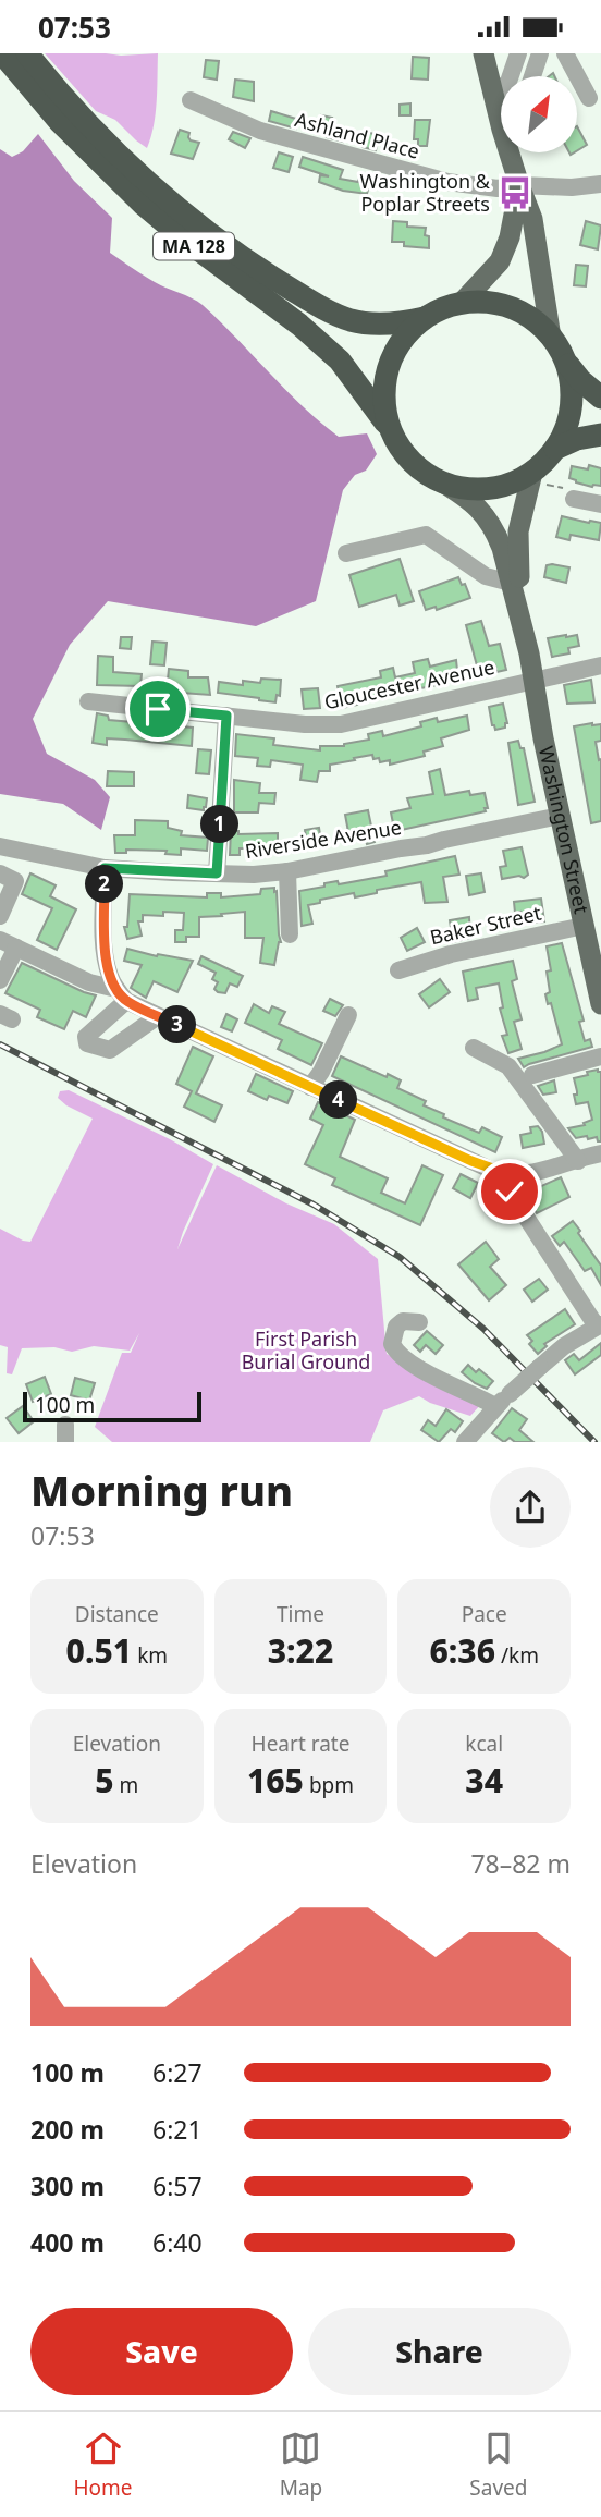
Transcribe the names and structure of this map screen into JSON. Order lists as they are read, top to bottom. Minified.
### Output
{"streets":{"highway":["MA 128"],"main road":["Washington Street"],"street":["Ashland Place","Gloucester Avenue","Riverside Avenue","Baker Street"]},"crossings":[["MA 128","Washington Street"],["Gloucester Avenue","Washington Street"],["Washington Street","Riverside Avenue"],["Washington Street","Baker Street"]],"parks":["First Parish Burial Ground"],"places":{"bus stop":["Washington & Poplar Streets"]},"scale_bar":"100 m","north":"top right","page":{"status":"07:53","pins":["1","2","3","4"],"scale":"100 m","heading":["Morning run","07:53"],"stats":[["Distance","0.51 km"],["Time","3:22"],["Pace","6:36 /km"],["Elevation","5 m"],["Heart rate","165 bpm"],["kcal","34"]],"chart":["Elevation","78–82 m"],"list":[{"name":"100 m","note":"6:27"},{"name":"200 m","note":"6:21"},{"name":"300 m","note":"6:57"},{"name":"400 m","note":"6:40"}],"buttons":["Save","Share"],"tabs":["Home","Map","Saved"]}}
